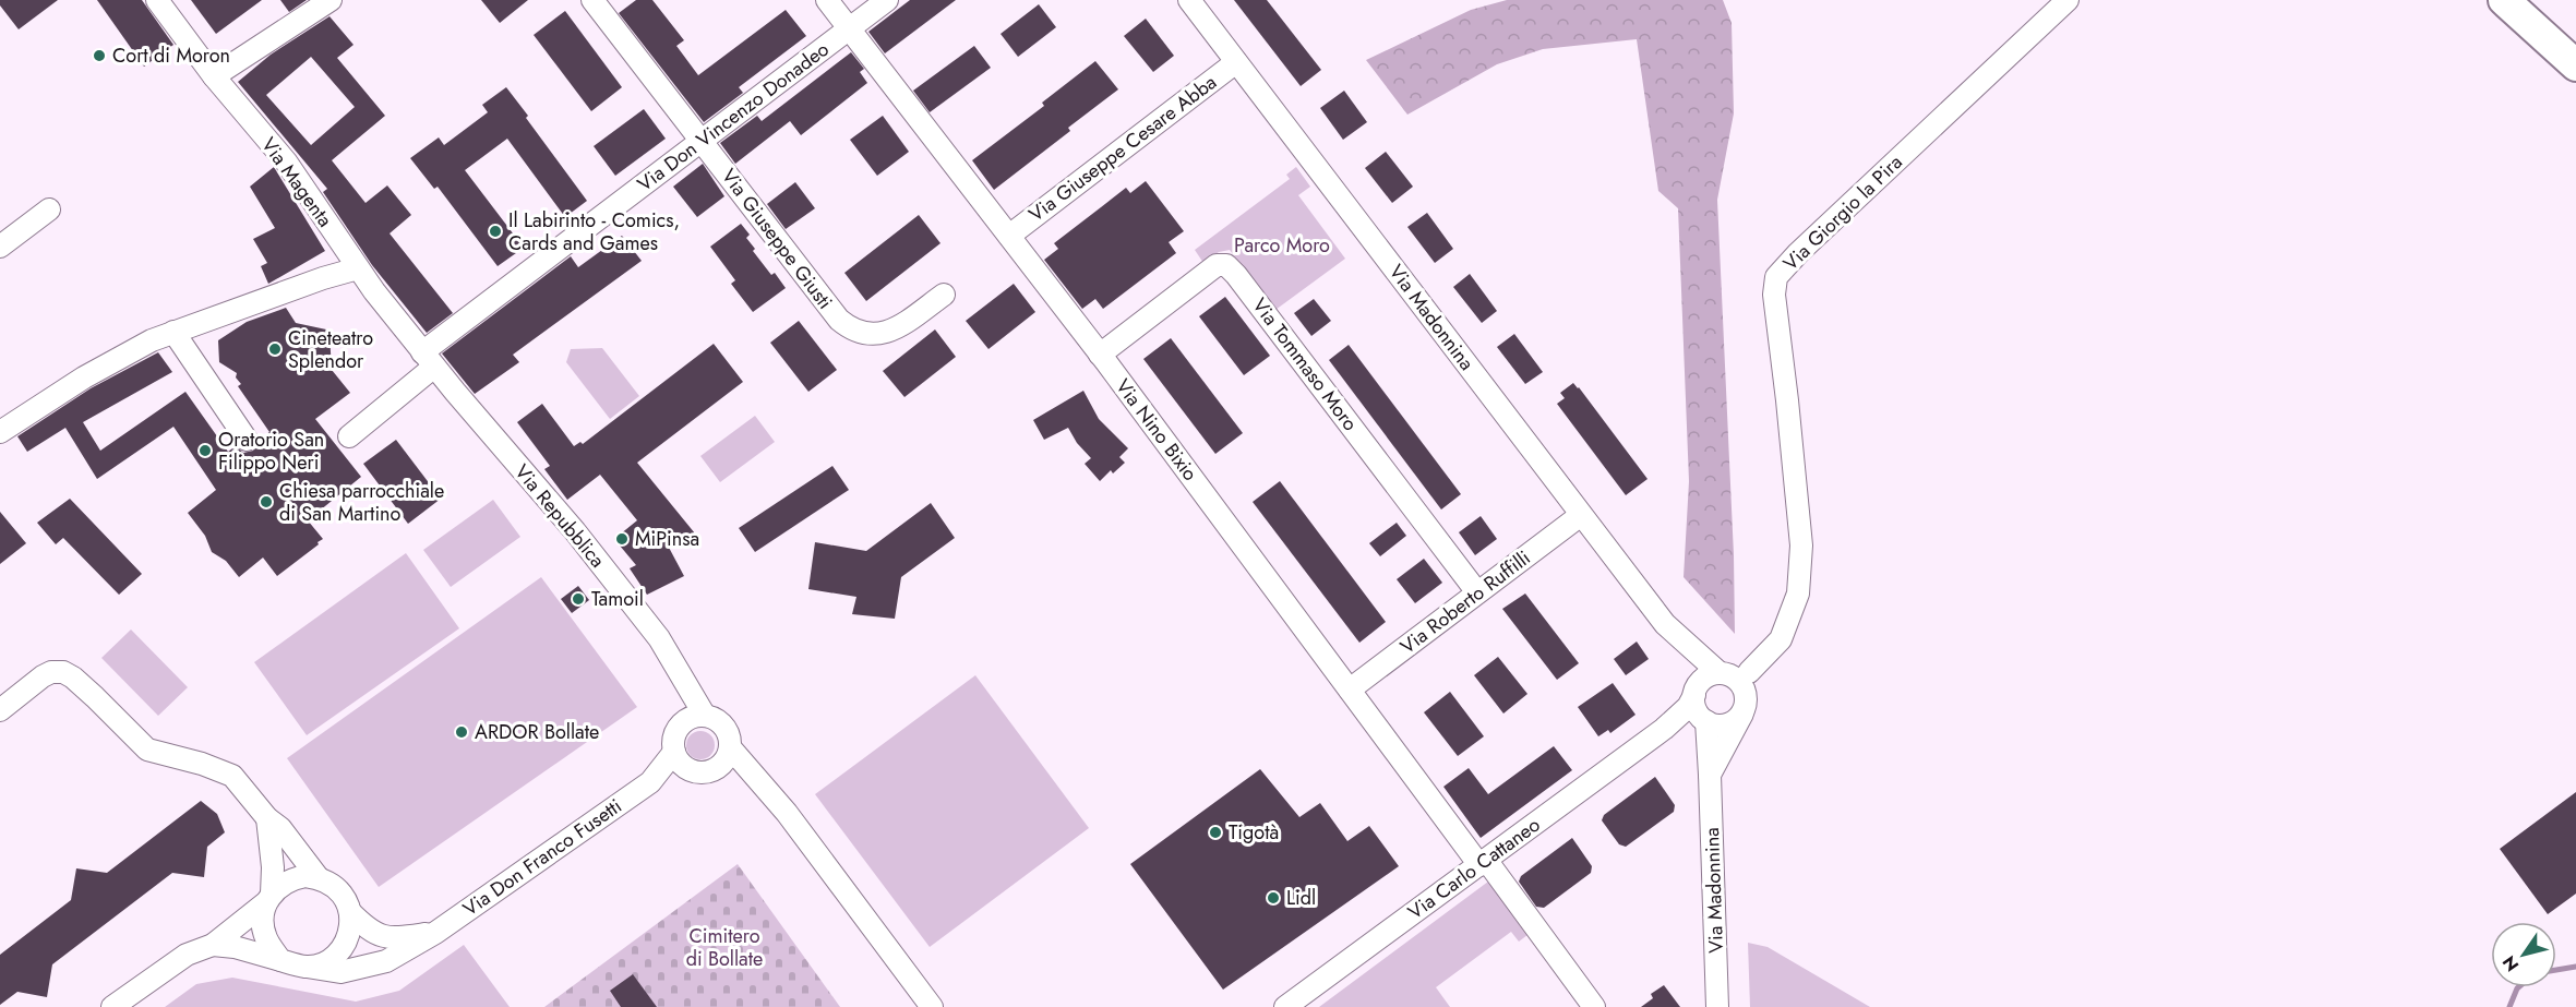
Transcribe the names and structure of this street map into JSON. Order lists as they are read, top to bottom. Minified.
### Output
{"streets":{"street":["Via Don Vincenzo Donadeo","Via Giuseppe Cesare Abba","Via Magenta","Via Giorgio la Pira","Via Giuseppe Giusti","Via Madonnina","Via Tommaso Moro","Via Nino Bixio","Via Repubblica","Via Roberto Ruffilli","Via Don Franco Fusetti","Via Carlo Cattaneo"]},"crossings":[["Via Don Vincenzo Donadeo","Via Magenta"],["Via Don Vincenzo Donadeo","Via Giuseppe Giusti"],["Via Don Vincenzo Donadeo","Via Nino Bixio"],["Via Don Vincenzo Donadeo","Via Repubblica"],["Via Giuseppe Cesare Abba","Via Madonnina"],["Via Giuseppe Cesare Abba","Via Nino Bixio"],["Via Magenta","Via Repubblica"],["Via Madonnina","Via Roberto Ruffilli"],["Via Madonnina","Via Carlo Cattaneo"],["Via Tommaso Moro","Via Nino Bixio"],["Via Tommaso Moro","Via Roberto Ruffilli"],["Via Nino Bixio","Via Roberto Ruffilli"],["Via Nino Bixio","Via Carlo Cattaneo"],["Via Repubblica","Via Don Franco Fusetti"]],"parks":["Parco Moro","Cimitero di Bollate"],"places":["Cort di Moron","Il Labirinto - Comics, Cards and Games","Cineteatro Splendor","Oratorio San Filippo Neri","Chiesa parrocchiale di San Martino","MiPinsa","Tamoil","ARDOR Bollate","Tigotà","Lidl"],"north":"bottom left"}
